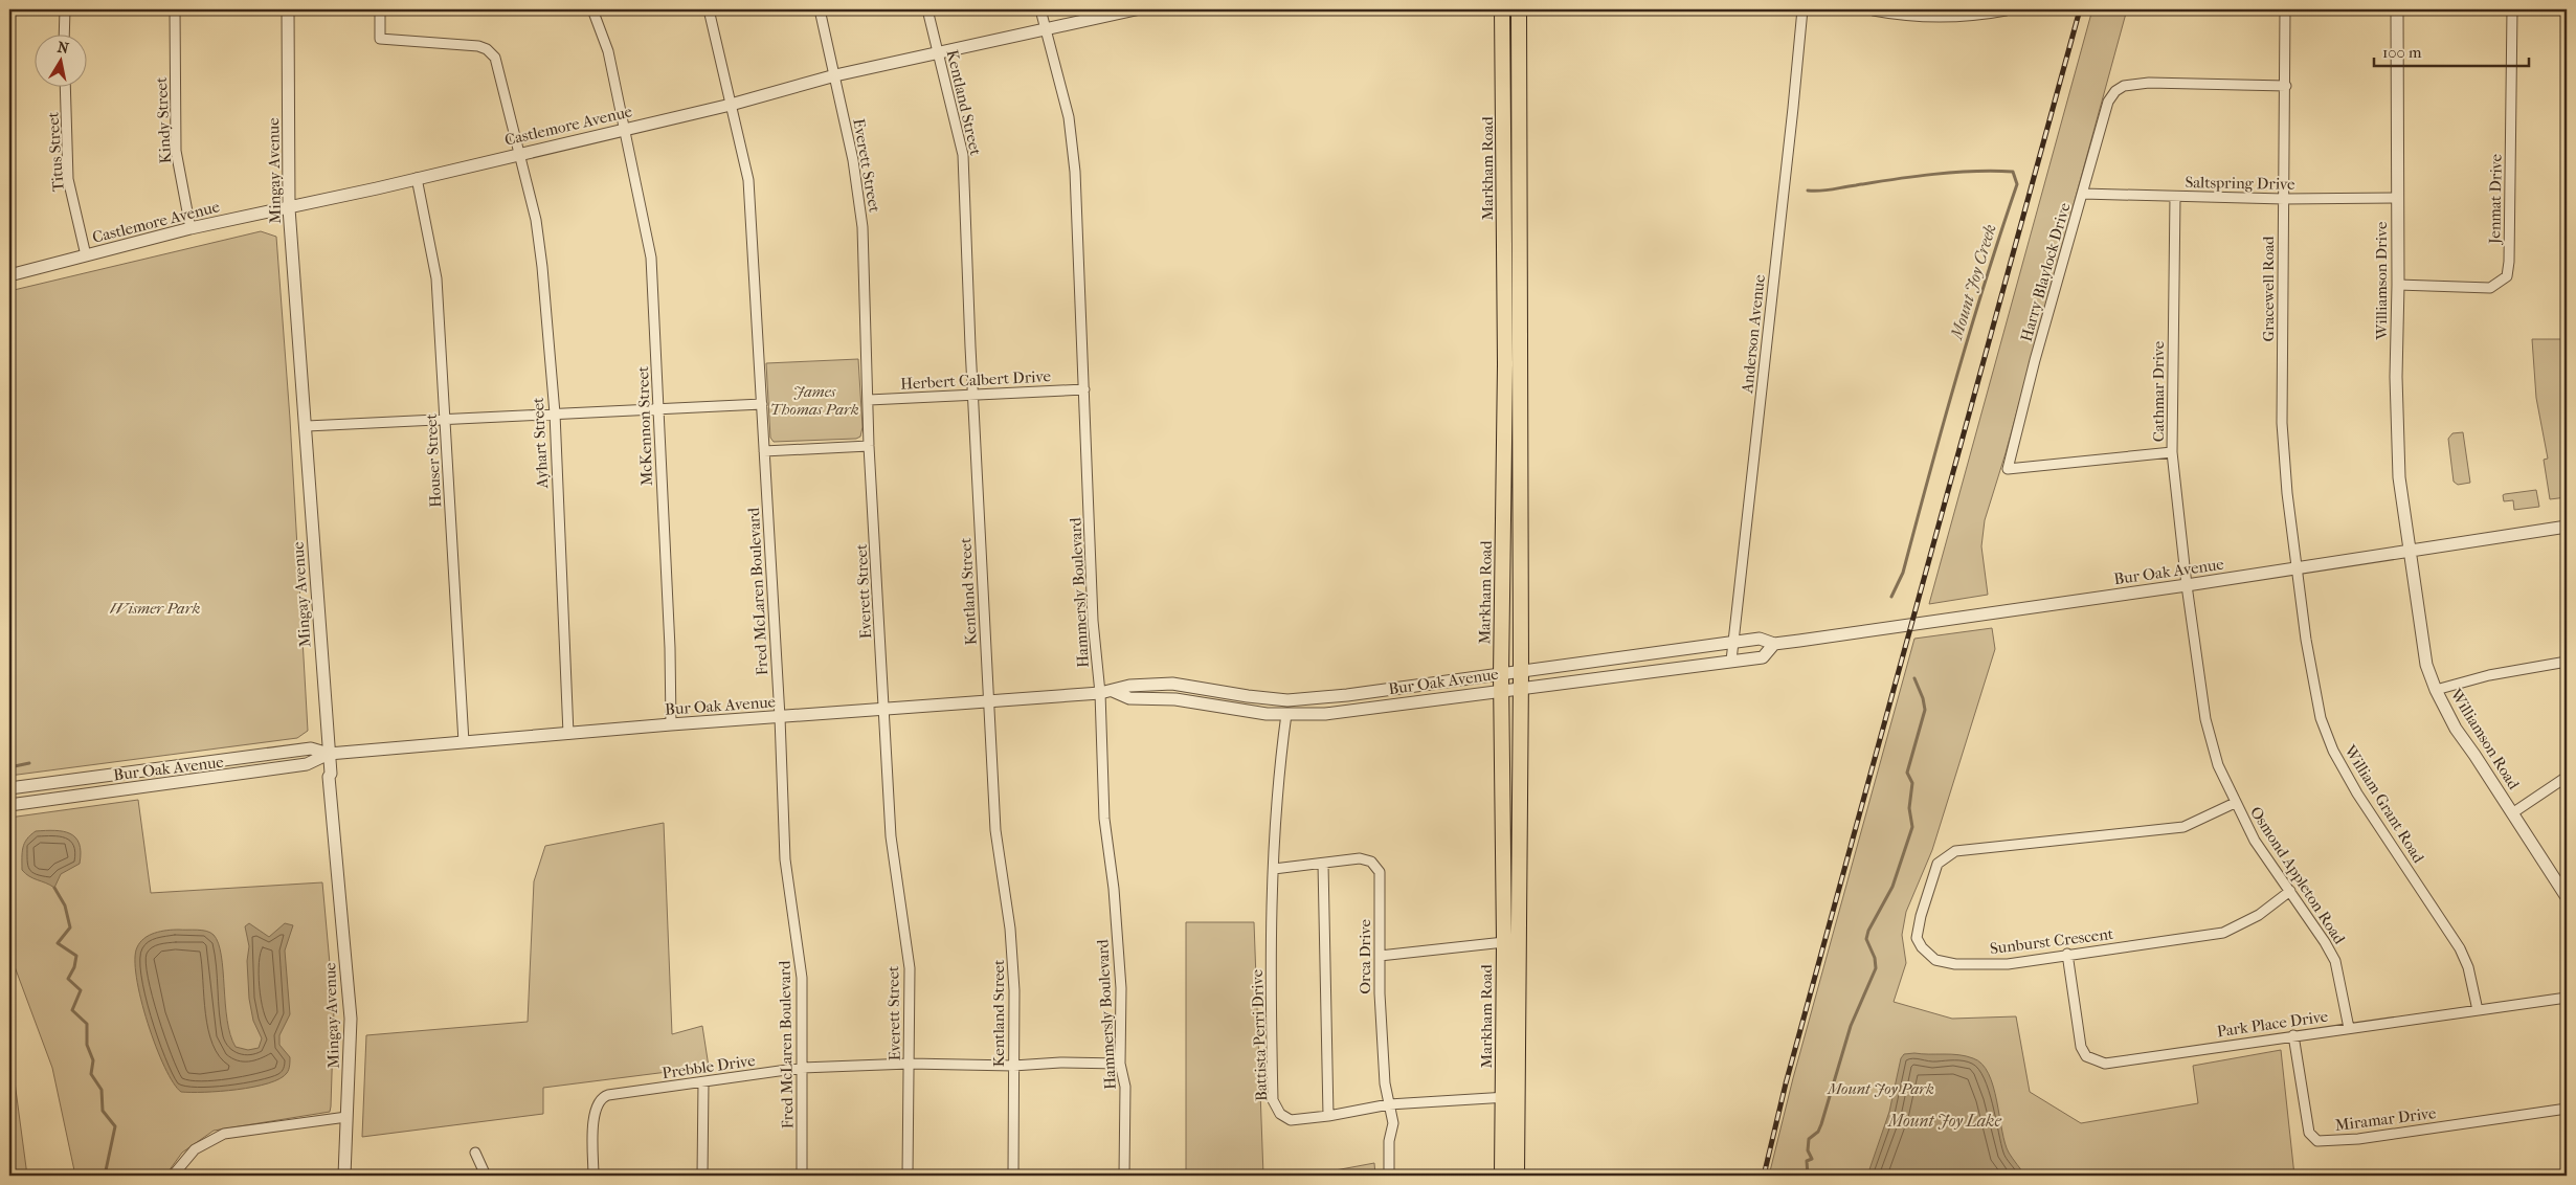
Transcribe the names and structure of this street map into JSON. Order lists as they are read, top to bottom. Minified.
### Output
{"streets":{"main road":["Markham Road"],"street":["Kentland Street","Kindy Street","Castlemore Avenue","Titus Street","Everett Street","Mingay Avenue","Saltspring Drive","Jenmat Drive","Harry Blaylock Drive","Williamson Drive","Gracewell Road","Anderson Avenue","Herbert Calbert Drive","Cathmar Drive","McKennon Street","Ayhart Street","Houser Street","Bur Oak Avenue","Fred McLaren Boulevard","Hammersly Boulevard","Williamson Road","William Grant Road","Osmond Appleton Road","Sunburst Crescent","Orca Drive","Park Place Drive","Battista Perri Drive","Prebble Drive","Miramar Drive"]},"crossings":[["Kentland Street","Castlemore Avenue"],["Kentland Street","Herbert Calbert Drive"],["Kentland Street","Bur Oak Avenue"],["Kentland Street","Prebble Drive"],["Kindy Street","Castlemore Avenue"],["Castlemore Avenue","Titus Street"],["Castlemore Avenue","Everett Street"],["Castlemore Avenue","Mingay Avenue"],["Castlemore Avenue","McKennon Street"],["Castlemore Avenue","Ayhart Street"],["Castlemore Avenue","Houser Street"],["Castlemore Avenue","Fred McLaren Boulevard"],["Castlemore Avenue","Hammersly Boulevard"],["Everett Street","Herbert Calbert Drive"],["Everett Street","Bur Oak Avenue"],["Everett Street","Prebble Drive"],["Markham Road","Bur Oak Avenue"],["Markham Road","Battista Perri Drive"],["Mingay Avenue","Bur Oak Avenue"],["Saltspring Drive","Harry Blaylock Drive"],["Saltspring Drive","Williamson Drive"],["Saltspring Drive","Gracewell Road"],["Saltspring Drive","Cathmar Drive"],["Jenmat Drive","Williamson Drive"],["Harry Blaylock Drive","Gracewell Road"],["Harry Blaylock Drive","Cathmar Drive"],["Williamson Drive","Bur Oak Avenue"],["Williamson Drive","Williamson Road"],["Gracewell Road","Bur Oak Avenue"],["Gracewell Road","William Grant Road"],["Anderson Avenue","Bur Oak Avenue"],["Herbert Calbert Drive","Hammersly Boulevard"],["Cathmar Drive","Bur Oak Avenue"],["Cathmar Drive","Osmond Appleton Road"],["McKennon Street","Bur Oak Avenue"],["Ayhart Street","Bur Oak Avenue"],["Houser Street","Bur Oak Avenue"],["Bur Oak Avenue","Fred McLaren Boulevard"],["Bur Oak Avenue","Hammersly Boulevard"],["Bur Oak Avenue","Williamson Road"],["Bur Oak Avenue","William Grant Road"],["Bur Oak Avenue","Osmond Appleton Road"],["Bur Oak Avenue","Battista Perri Drive"],["Fred McLaren Boulevard","Prebble Drive"],["Hammersly Boulevard","Prebble Drive"],["William Grant Road","Park Place Drive"],["Osmond Appleton Road","Sunburst Crescent"],["Osmond Appleton Road","Park Place Drive"],["Sunburst Crescent","Park Place Drive"],["Orca Drive","Battista Perri Drive"],["Park Place Drive","Miramar Drive"]],"water":["Mount Joy Creek","Mount Joy Lake"],"parks":["James Thomas Park","Wismer Park","Mount Joy Park"],"scale_bar":"100 m","north":"top"}
